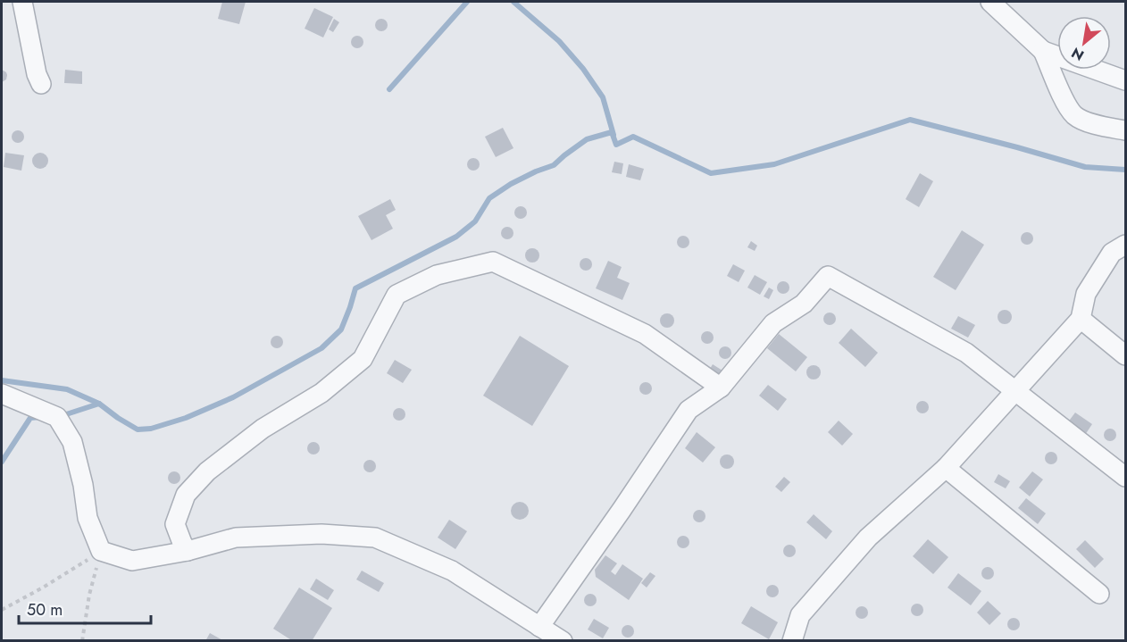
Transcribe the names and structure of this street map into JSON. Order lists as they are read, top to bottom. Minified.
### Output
{"scale_bar":"50 m","north":"bottom left"}
